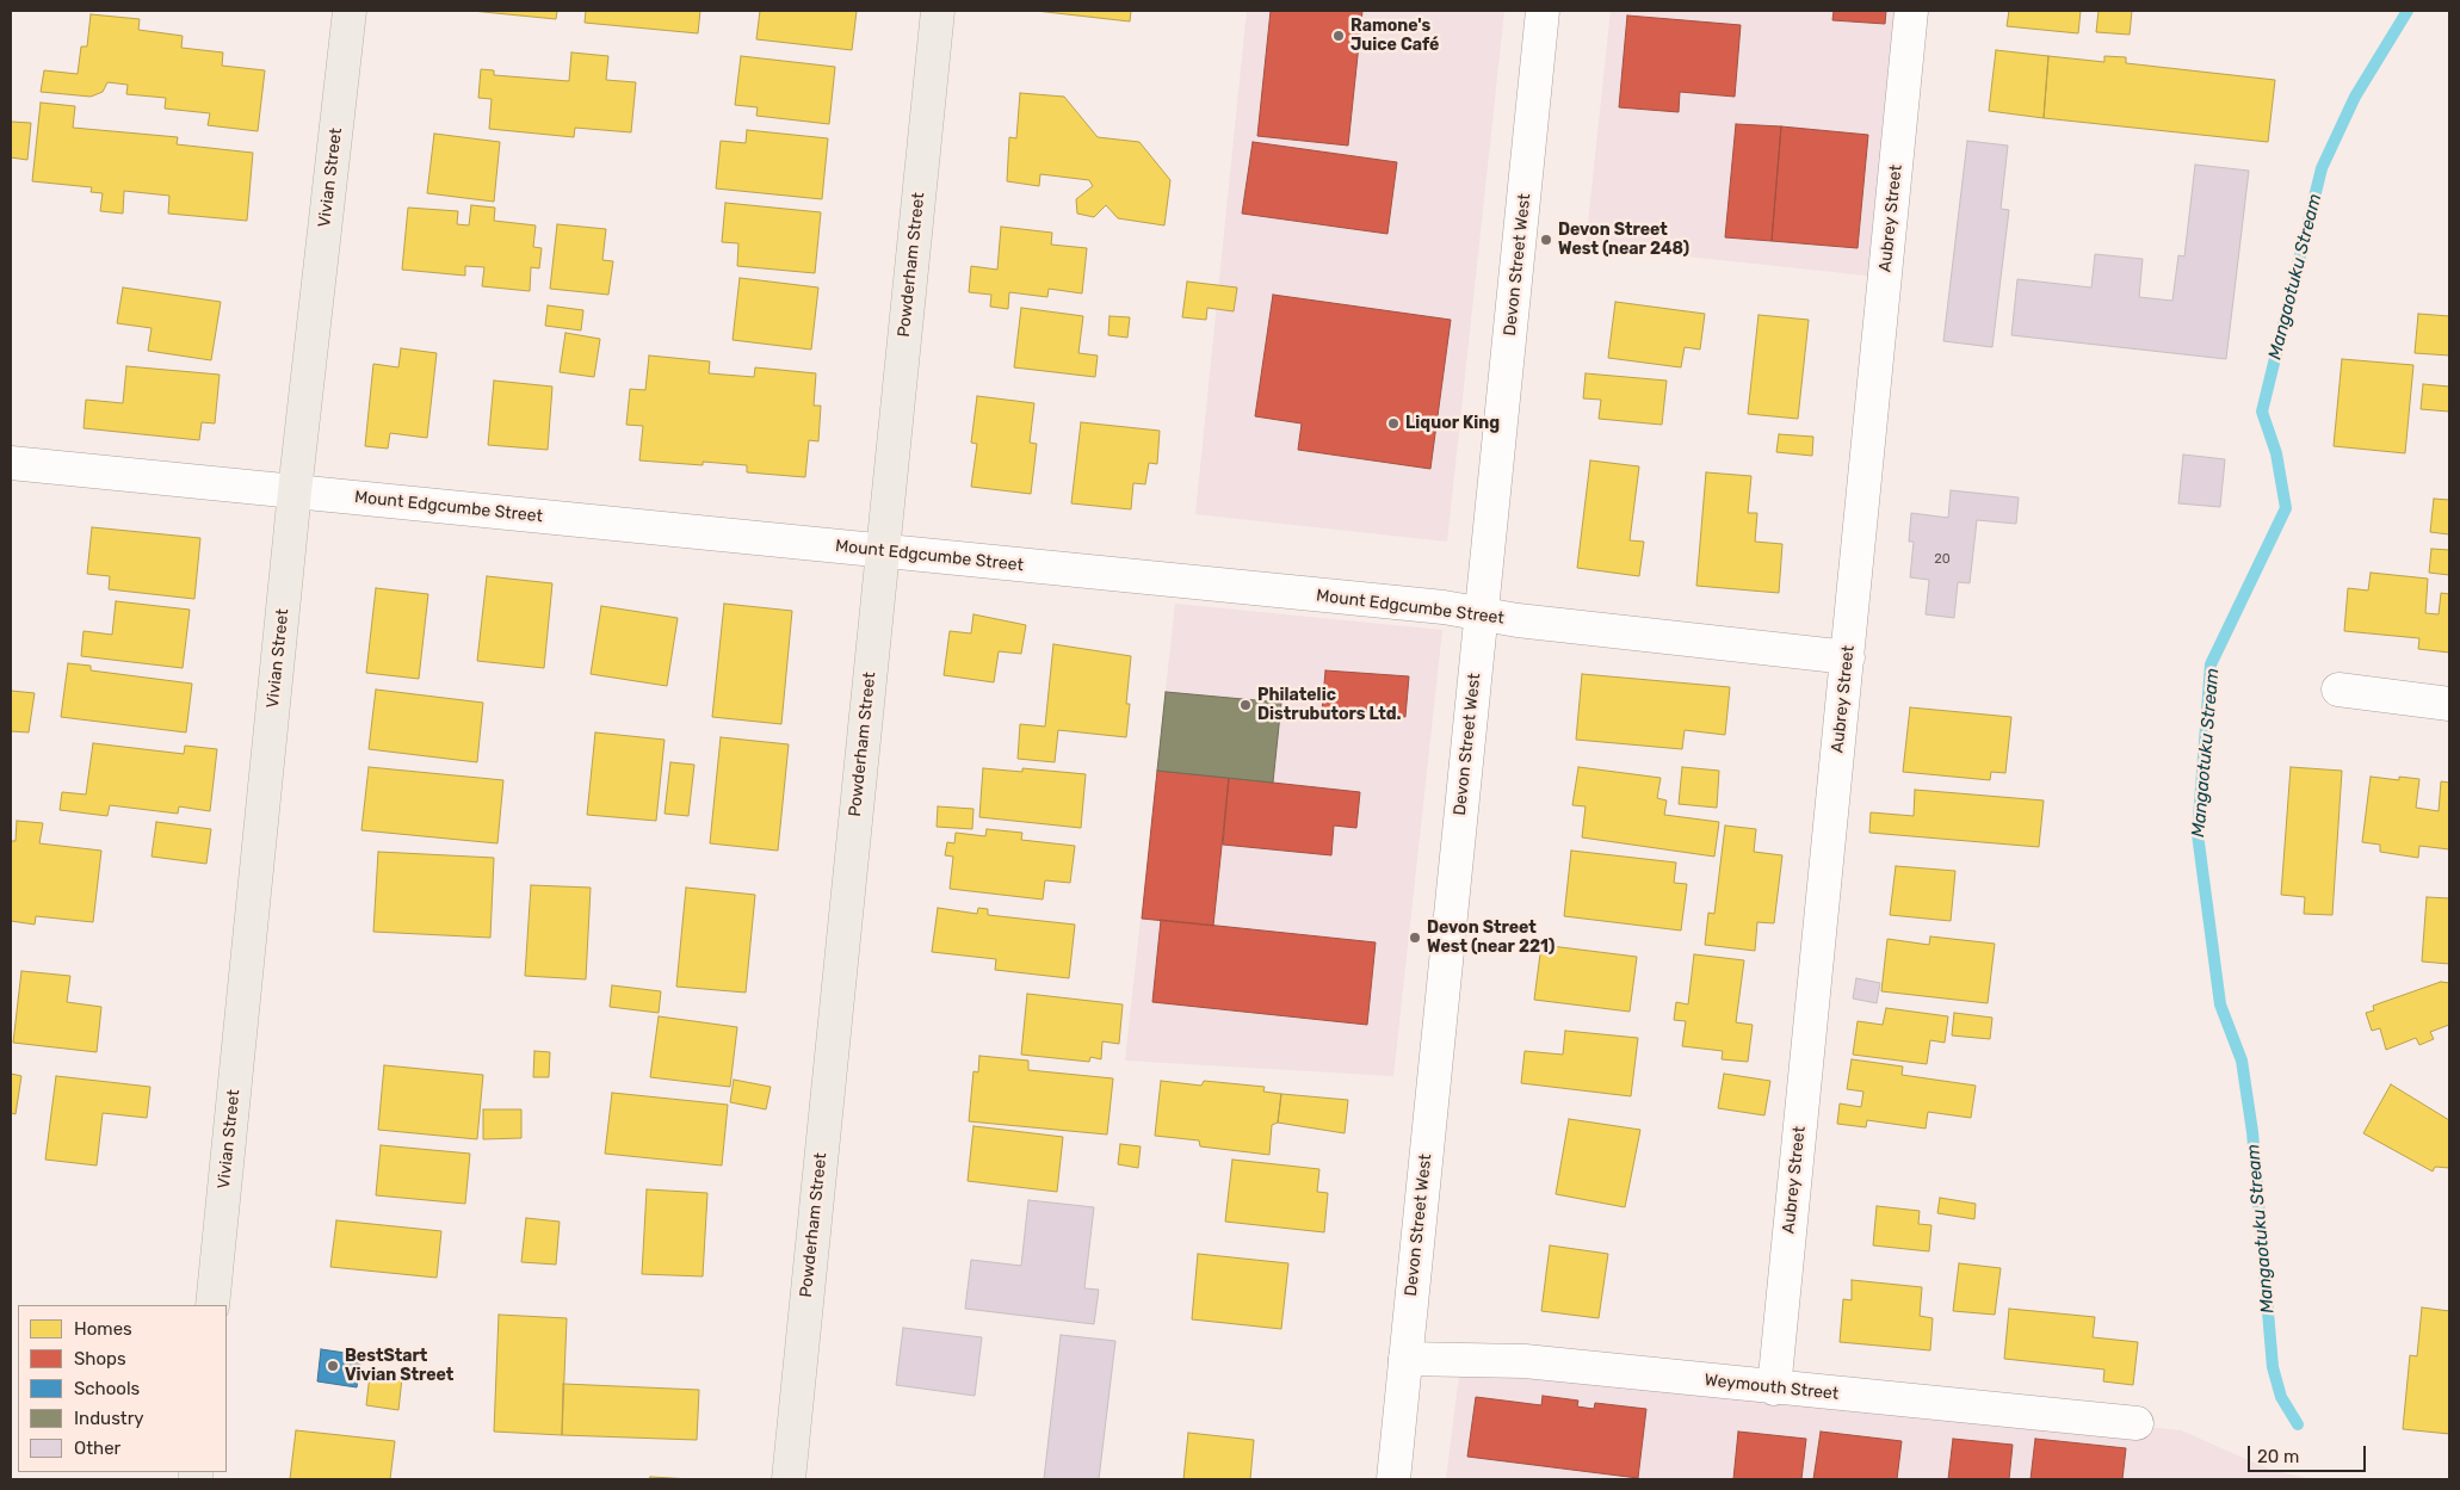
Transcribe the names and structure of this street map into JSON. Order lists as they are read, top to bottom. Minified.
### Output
{"streets":{"main road":["Vivian Street","Powderham Street"],"street":["Aubrey Street","Devon Street West","Mount Edgcumbe Street","Weymouth Street"]},"crossings":[["Vivian Street","Mount Edgcumbe Street"],["Aubrey Street","Mount Edgcumbe Street"],["Aubrey Street","Weymouth Street"],["Powderham Street","Mount Edgcumbe Street"],["Devon Street West","Mount Edgcumbe Street"],["Devon Street West","Weymouth Street"]],"water":["Mangaotuku Stream"],"places":["Ramone's Juice Café","Devon Street West (near 248)","Liquor King","Philatelic Distrubutors Ltd.","Devon Street West (near 221)","BestStart Vivian Street"],"house_numbers":["20"],"legend":["Homes","Shops","Schools","Industry","Other"],"scale_bar":"20 m"}
